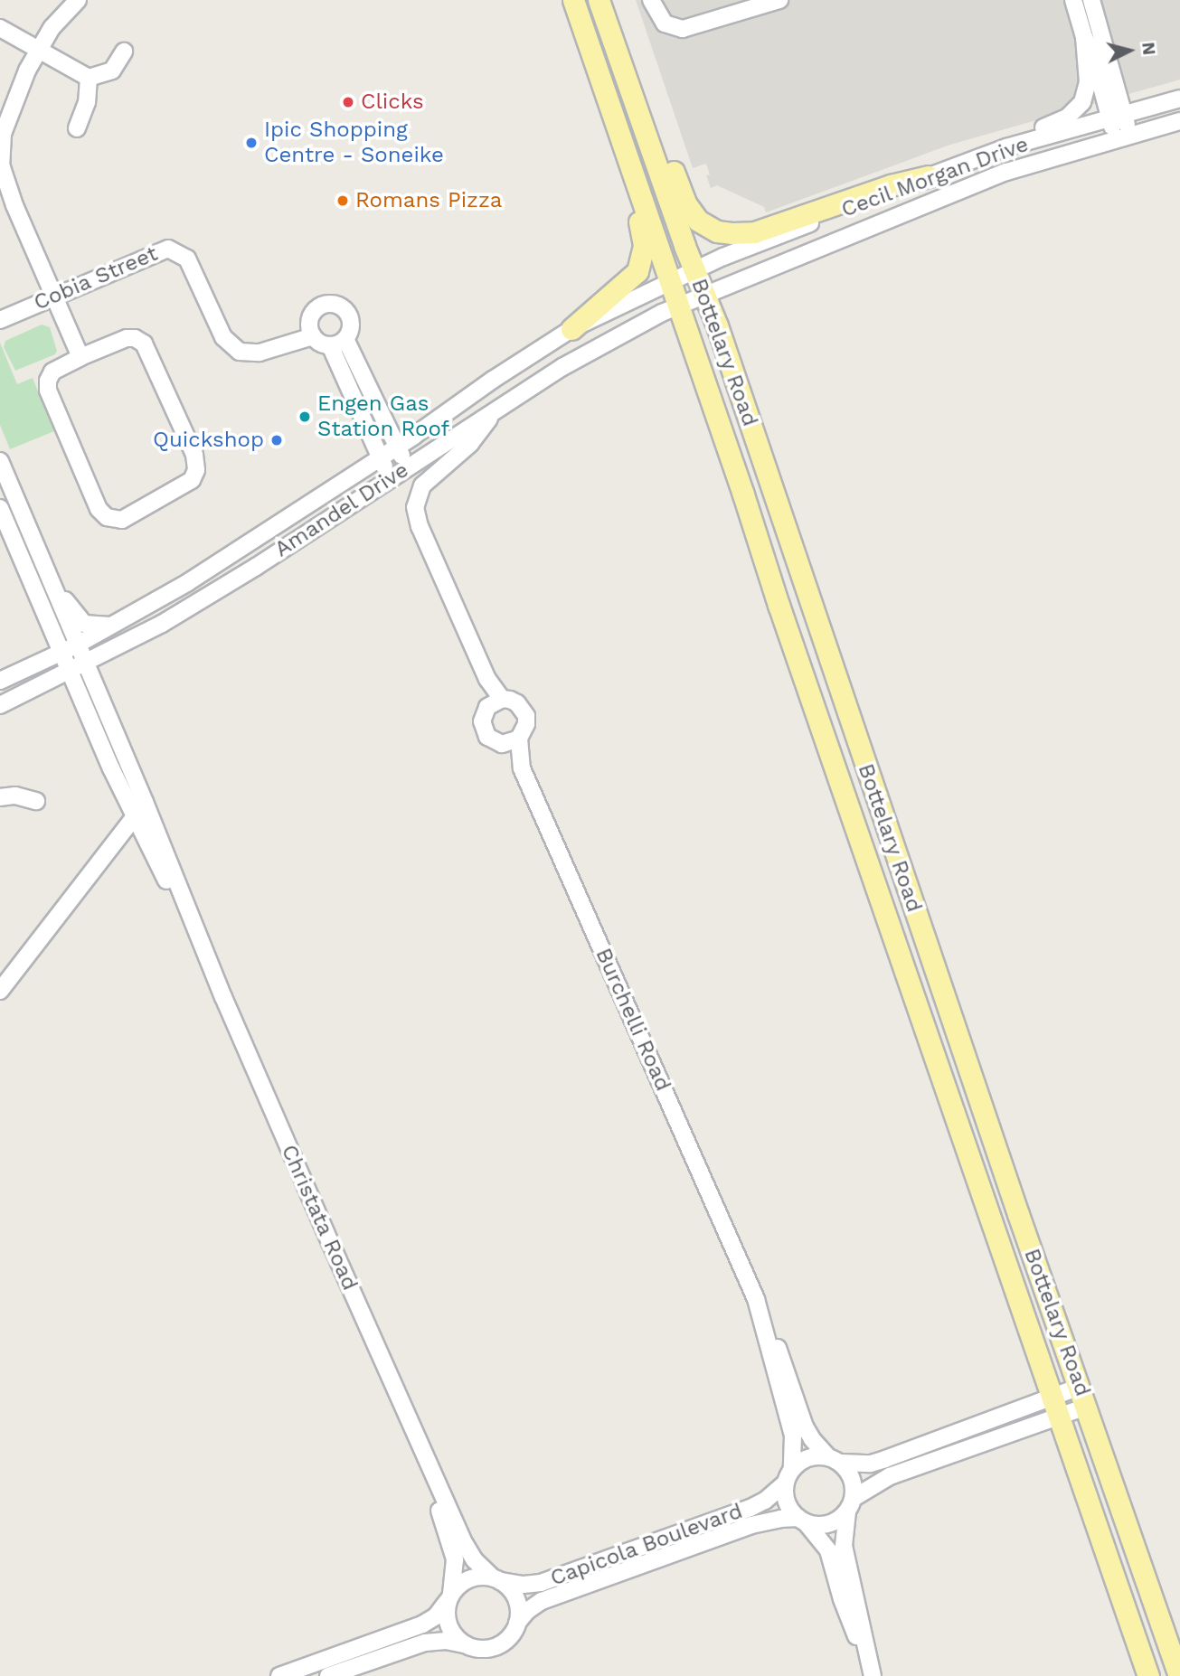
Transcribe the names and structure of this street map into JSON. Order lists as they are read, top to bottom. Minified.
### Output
{"streets":{"main road":["Bottelary Road"],"street":["Cecil Morgan Drive","Cobia Street","Amandel Drive","Burchelli Road","Christata Road","Capicola Boulevard"]},"crossings":[["Cecil Morgan Drive","Bottelary Road"],["Cecil Morgan Drive","Amandel Drive"],["Bottelary Road","Amandel Drive"],["Amandel Drive","Christata Road"],["Burchelli Road","Capicola Boulevard"],["Christata Road","Capicola Boulevard"]],"places":["Clicks","Ipic Shopping Centre - Soneike","Romans Pizza","Engen Gas Station Roof","Quickshop"],"north":"right"}
